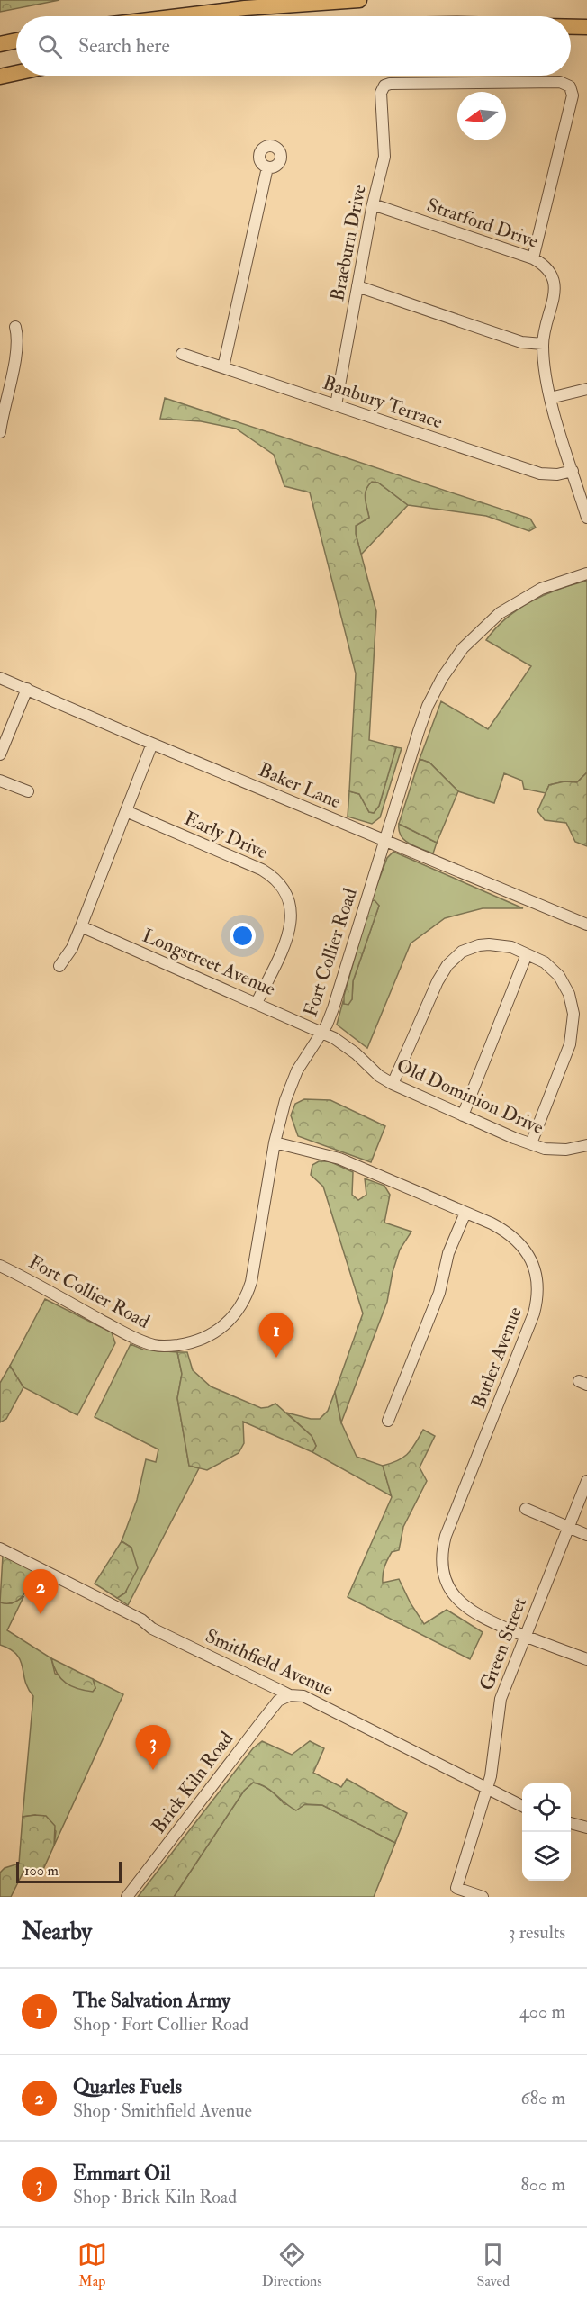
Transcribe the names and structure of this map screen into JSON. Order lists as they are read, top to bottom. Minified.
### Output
{"streets":{"street":["Stratford Drive","Braeburn Drive","Banbury Terrace","Baker Lane","Early Drive","Fort Collier Road","Longstreet Avenue","Old Dominion Drive","Butler Avenue","Green Street","Smithfield Avenue","Brick Kiln Road"]},"crossings":[["Stratford Drive","Braeburn Drive"],["Stratford Drive","Banbury Terrace"],["Braeburn Drive","Banbury Terrace"],["Baker Lane","Fort Collier Road"],["Early Drive","Longstreet Avenue"],["Fort Collier Road","Longstreet Avenue"],["Fort Collier Road","Old Dominion Drive"],["Fort Collier Road","Butler Avenue"],["Longstreet Avenue","Old Dominion Drive"],["Butler Avenue","Green Street"],["Green Street","Smithfield Avenue"],["Smithfield Avenue","Brick Kiln Road"]],"scale_bar":"100 m","north":"left","page":{"search":"Search here","pins":["1","2","3"],"scale":"100 m","heading":["Nearby","3 results"],"list":[{"mark":"1","name":"The Salvation Army","note":"Shop · Fort Collier Road","value":"400 m"},{"mark":"2","name":"Quarles Fuels","note":"Shop · Smithfield Avenue","value":"680 m"},{"mark":"3","name":"Emmart Oil","note":"Shop · Brick Kiln Road","value":"800 m"}],"nav":["Map","Directions","Saved"]}}
